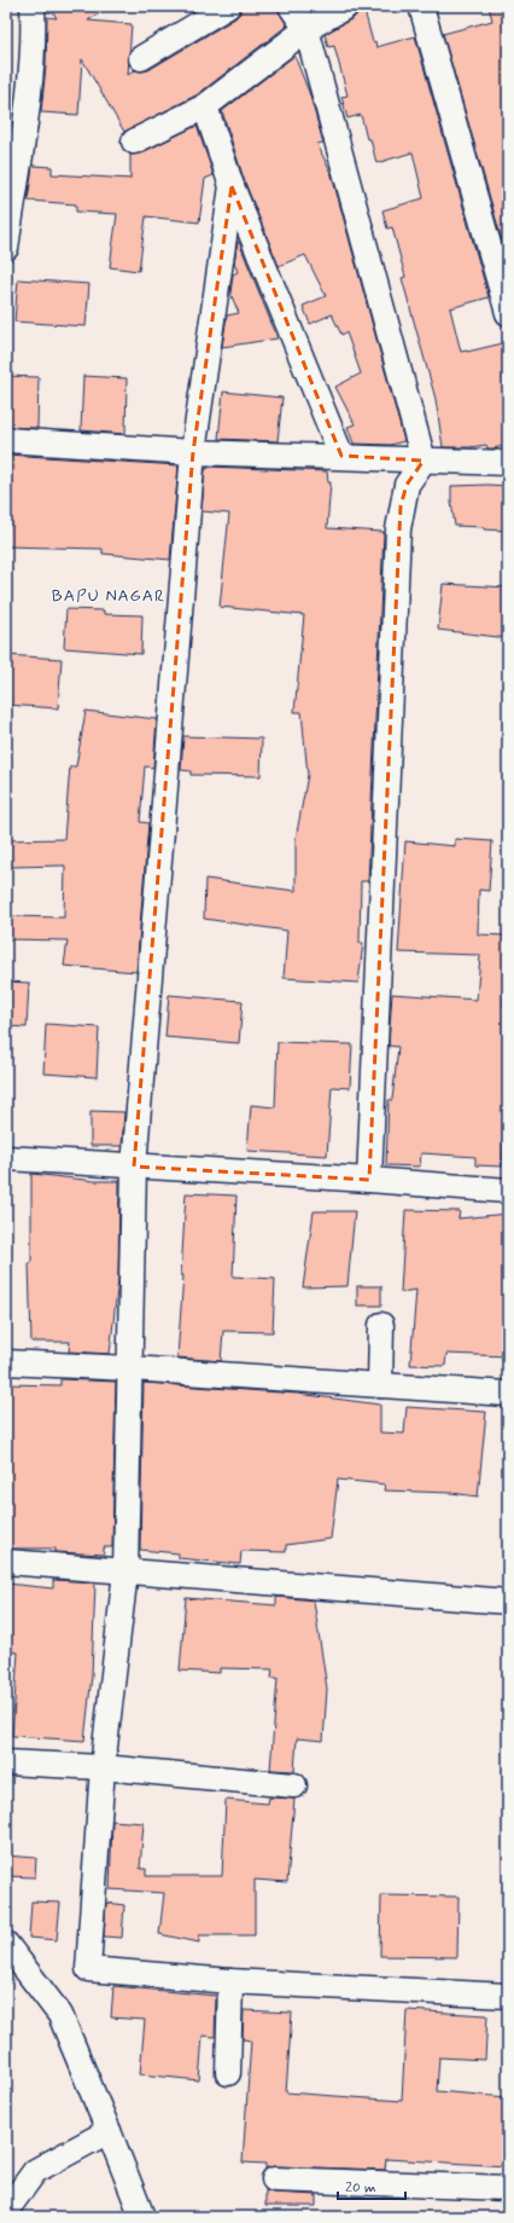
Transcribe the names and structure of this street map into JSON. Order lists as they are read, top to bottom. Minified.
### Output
{"districts":["BAPU NAGAR"],"scale_bar":"20 m"}
